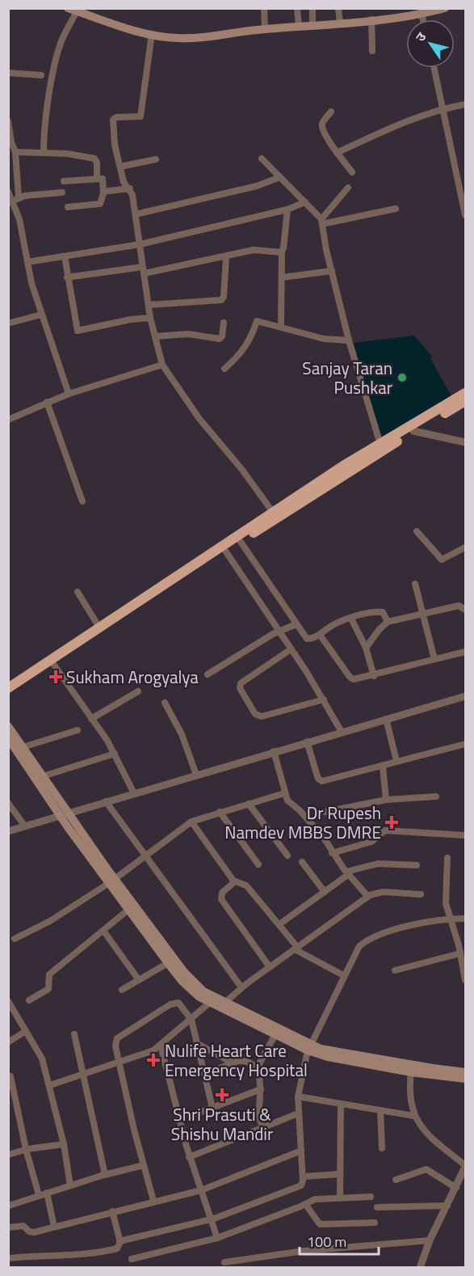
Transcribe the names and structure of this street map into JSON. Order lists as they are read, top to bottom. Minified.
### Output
{"places":{"other":["Sanjay Taran Pushkar"],"health":["Sukham Arogyalya","Dr Rupesh Namdev MBBS DMRE","Nulife Heart Care Emergency Hospital","Shri Prasuti & Shishu Mandir"]},"scale_bar":"100 m","north":"top left"}
